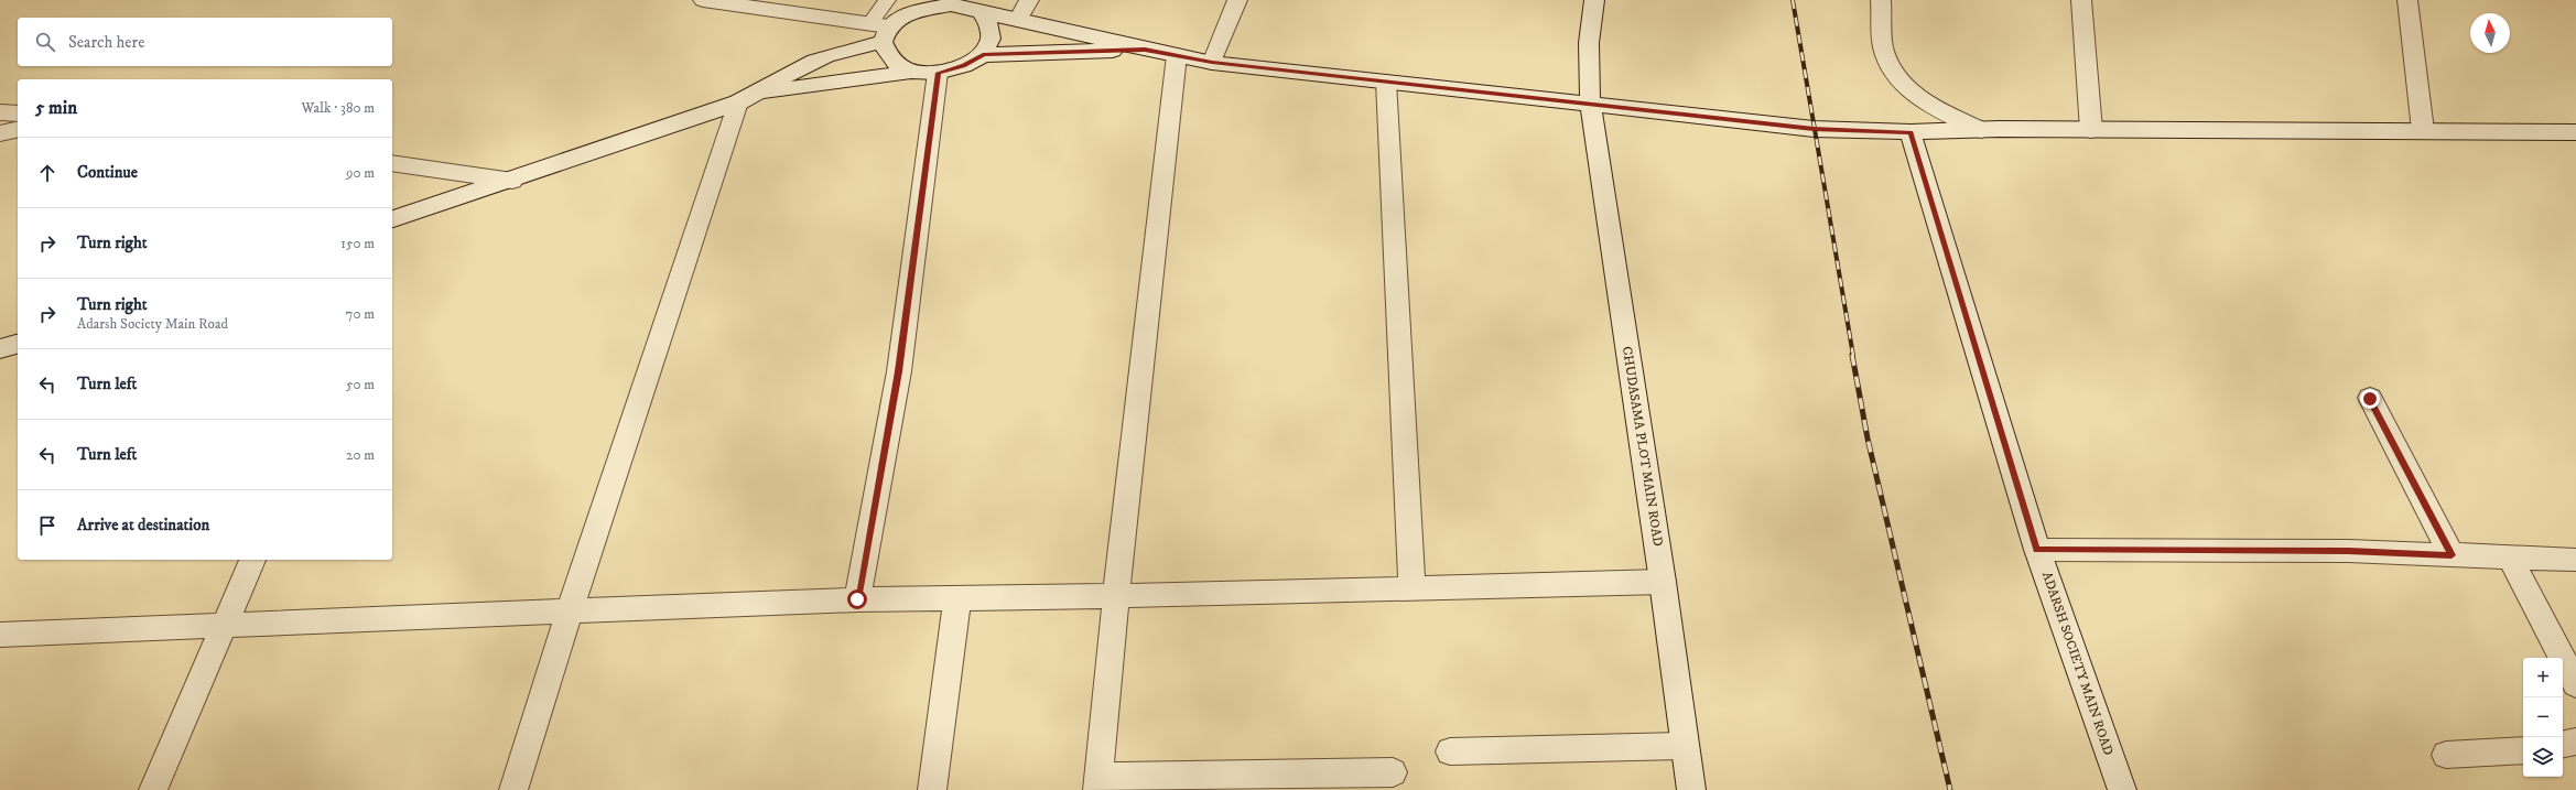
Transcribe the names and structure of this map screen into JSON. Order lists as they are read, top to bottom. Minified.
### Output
{"streets":{"street":["CHUDASAMA PLOT MAIN ROAD","ADARSH SOCIETY MAIN ROAD"]},"north":"top","page":{"search":"Search here","heading":["5 min","Walk · 380 m"],"list":[["Continue","90 m"],["Turn right","150 m"],["Turn right","Adarsh Society Main Road","70 m"],["Turn left","50 m"],["Turn left","20 m"],"Arrive at destination"],"map_buttons":["+","−"]}}
